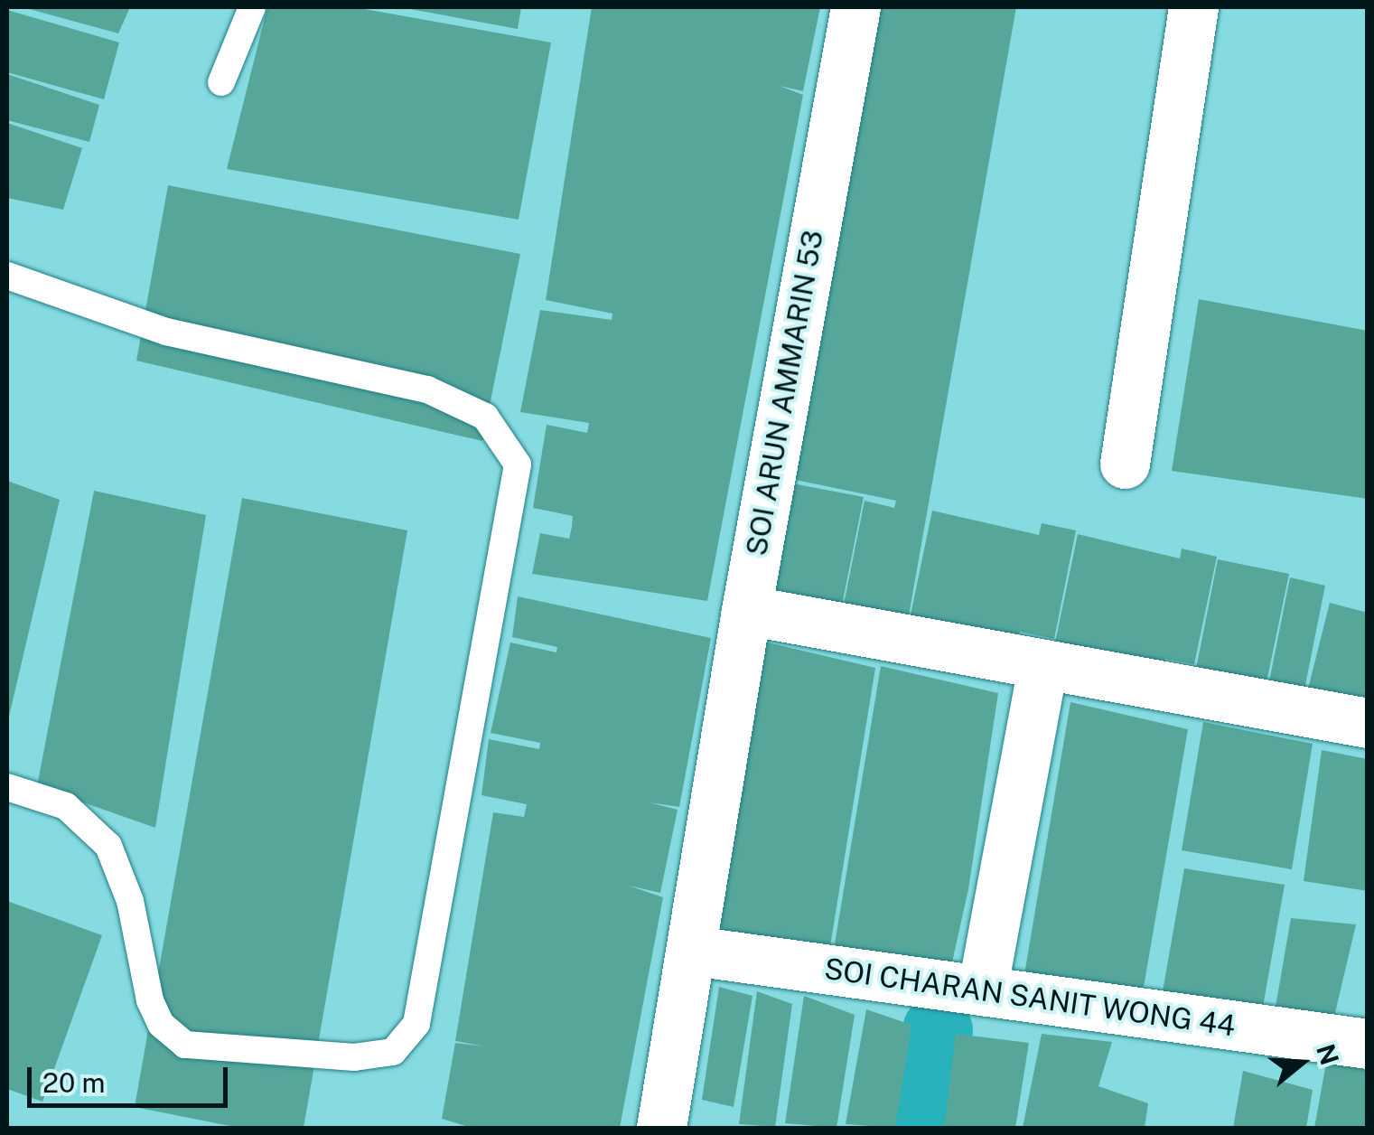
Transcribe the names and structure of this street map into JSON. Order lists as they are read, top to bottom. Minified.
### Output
{"streets":{"street":["SOI ARUN AMMARIN 53","SOI CHARAN SANIT WONG 44"]},"crossings":[["SOI ARUN AMMARIN 53","SOI CHARAN SANIT WONG 44"]],"scale_bar":"20 m","north":"right"}
